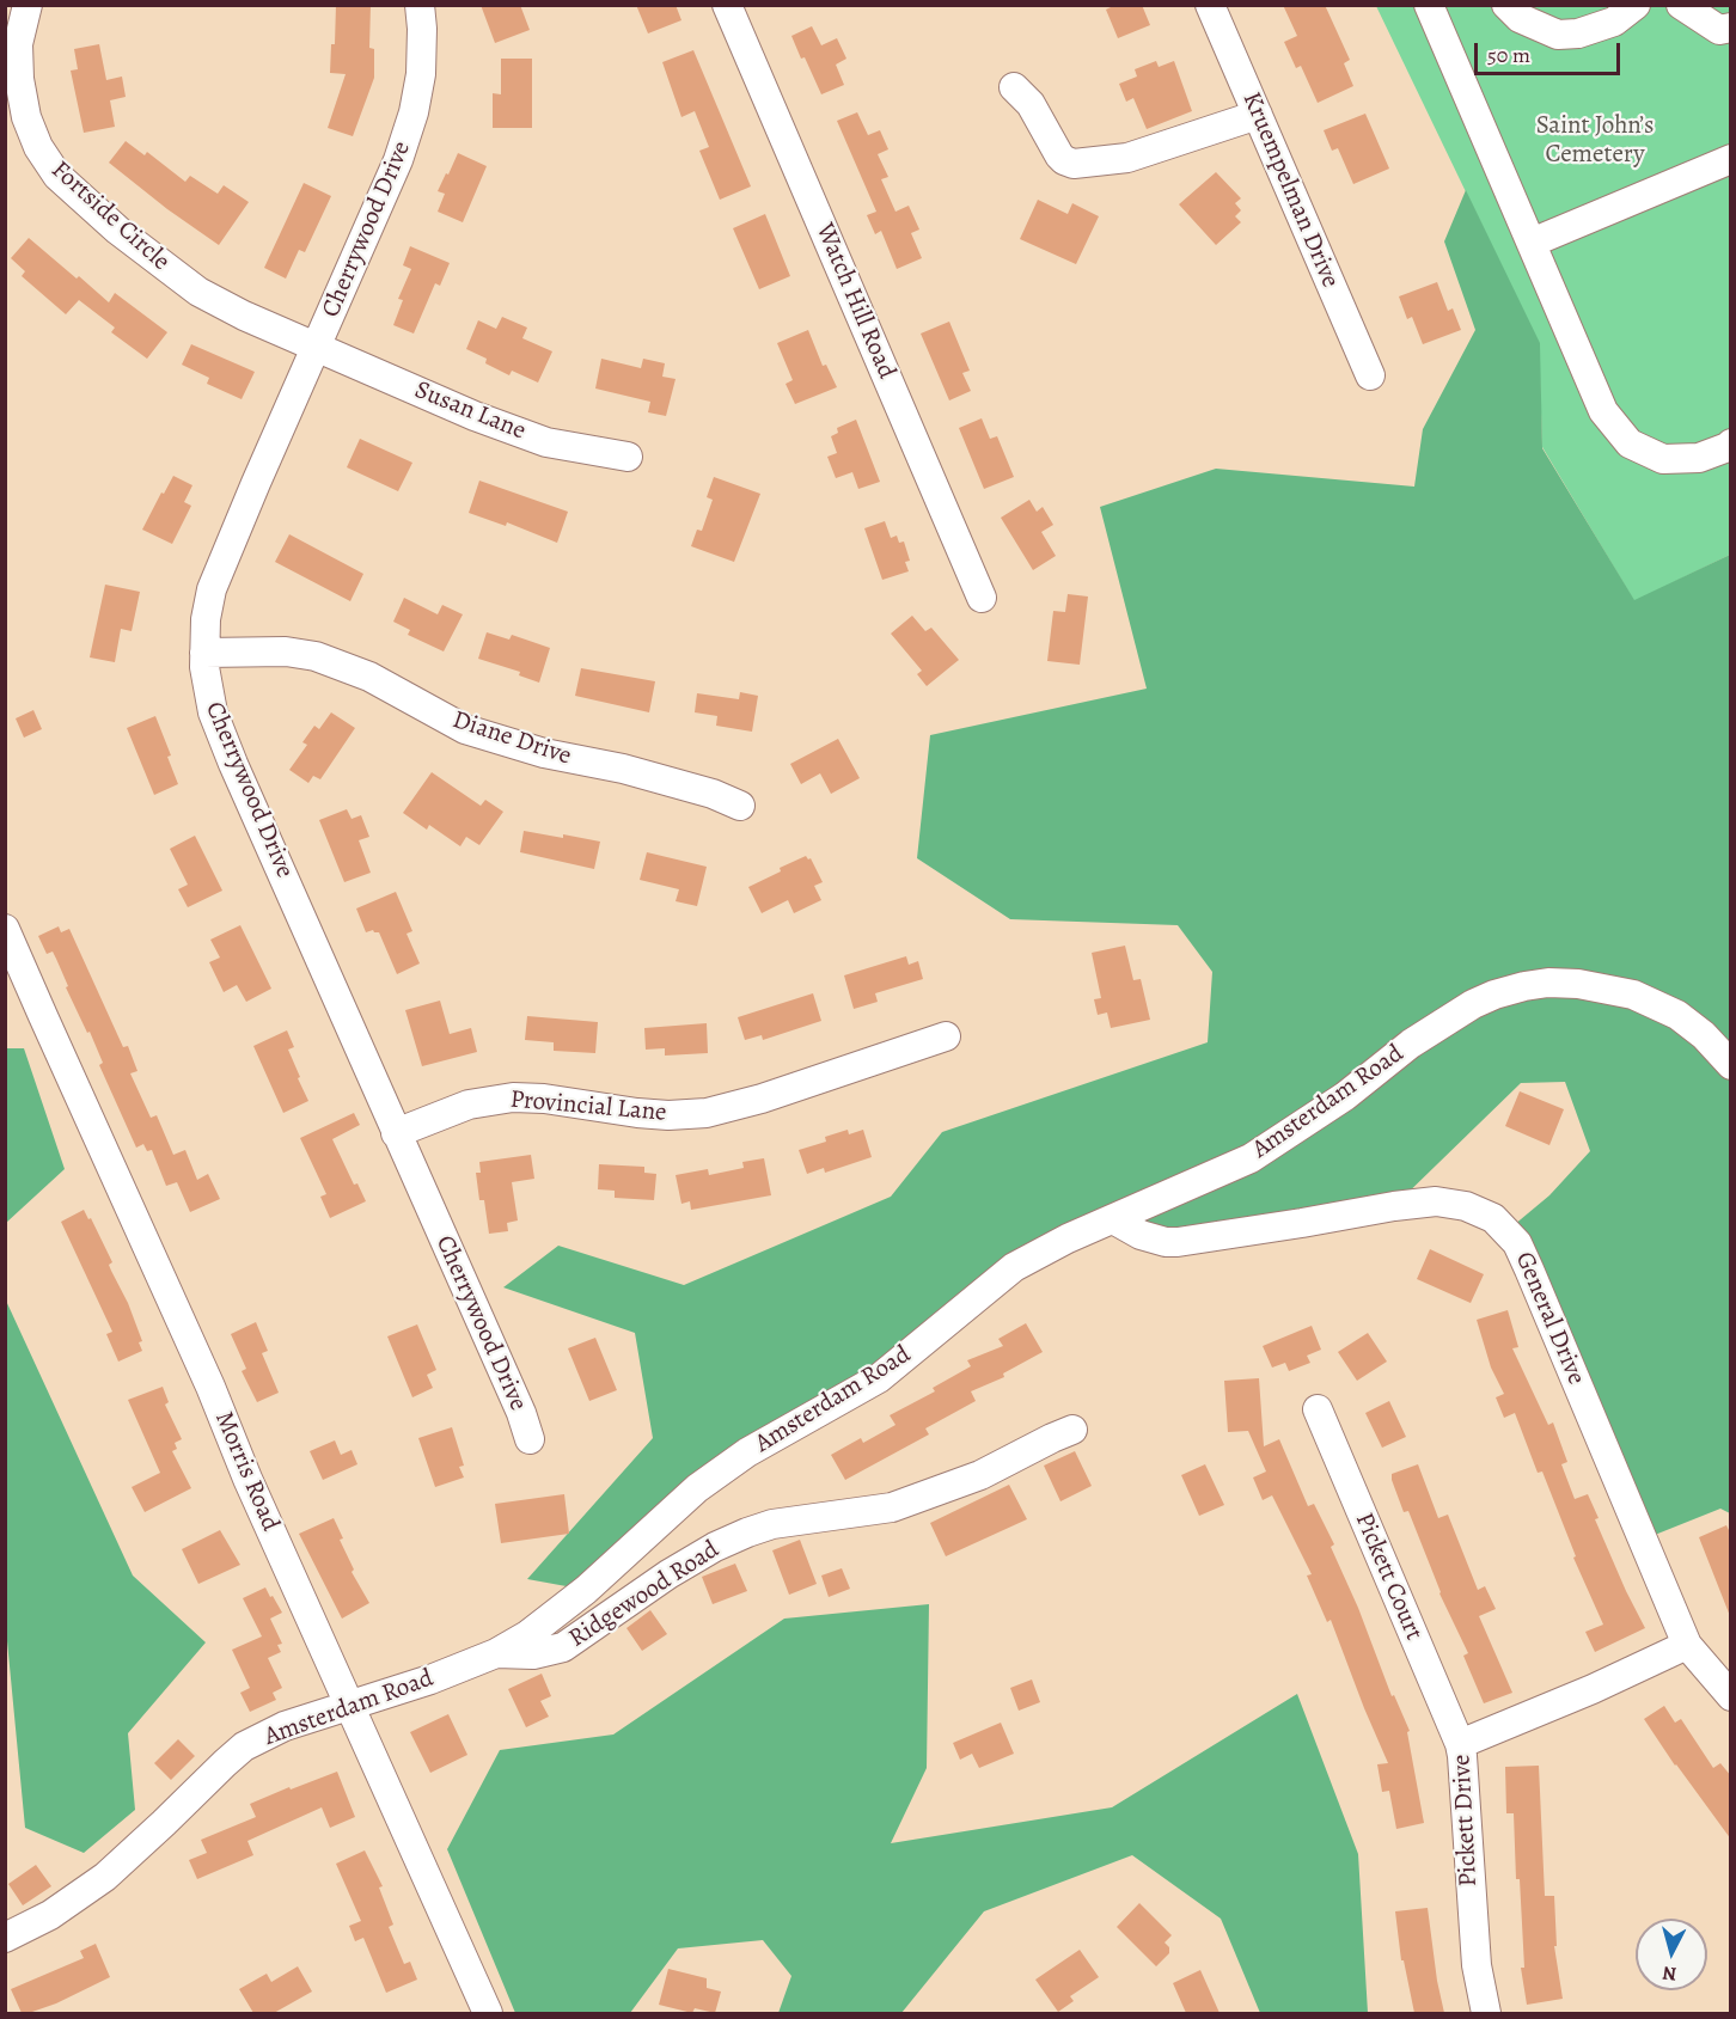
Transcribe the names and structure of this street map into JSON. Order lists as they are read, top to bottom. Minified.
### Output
{"streets":{"street":["Kruempelman Drive","Fortside Circle","Cherrywood Drive","Watch Hill Road","Susan Lane","Diane Drive","Amsterdam Road","Provincial Lane","General Drive","Morris Road","Pickett Court","Ridgewood Road","Pickett Drive"]},"crossings":[["Fortside Circle","Cherrywood Drive"],["Fortside Circle","Susan Lane"],["Cherrywood Drive","Susan Lane"],["Cherrywood Drive","Diane Drive"],["Cherrywood Drive","Provincial Lane"],["Amsterdam Road","General Drive"],["Amsterdam Road","Morris Road"],["Amsterdam Road","Ridgewood Road"],["General Drive","Pickett Drive"],["Pickett Court","Pickett Drive"]],"parks":["Saint John’s Cemetery"],"scale_bar":"50 m","north":"bottom"}
